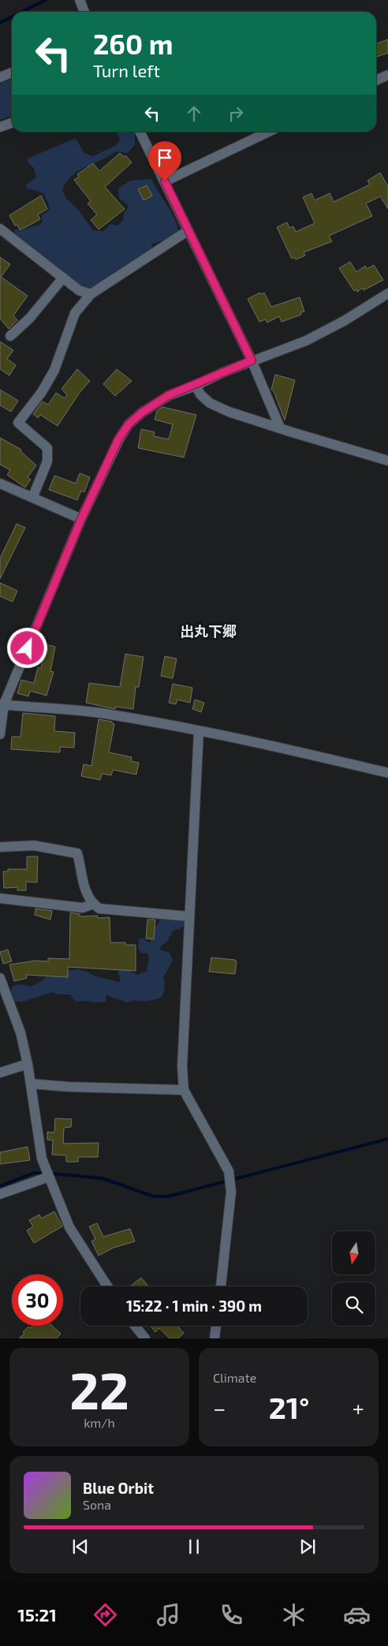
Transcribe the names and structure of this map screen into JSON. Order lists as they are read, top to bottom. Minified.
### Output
{"districts":["出丸下郷"],"north":"bottom","page":{"turn":["260 m","Turn left"],"limit":"30","trip":"15:22 · 1 min · 390 m","tile":[["22","km/h"],"Climate"],"heat":["−","21°","+"],"song":["Blue Orbit","Sona"],"tabs":"15:21"}}
